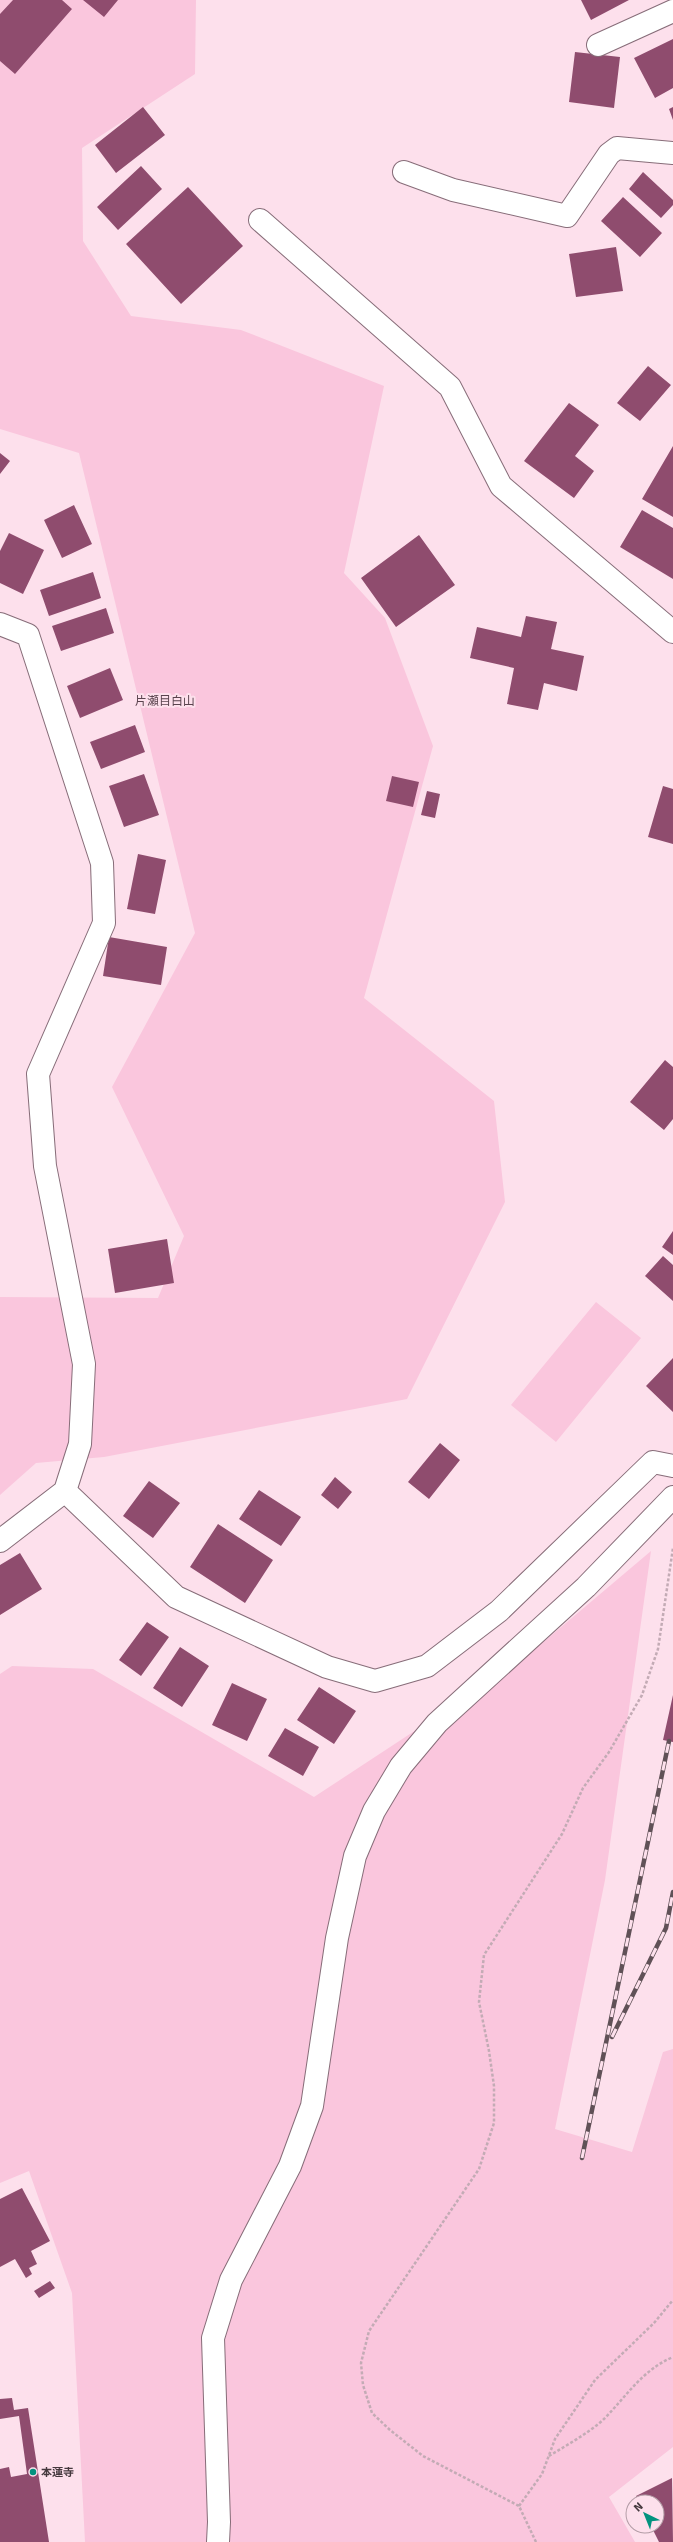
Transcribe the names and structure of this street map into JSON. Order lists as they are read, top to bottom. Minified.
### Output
{"districts":["片瀬目白山"],"places":["本蓮寺"],"north":"top left"}
